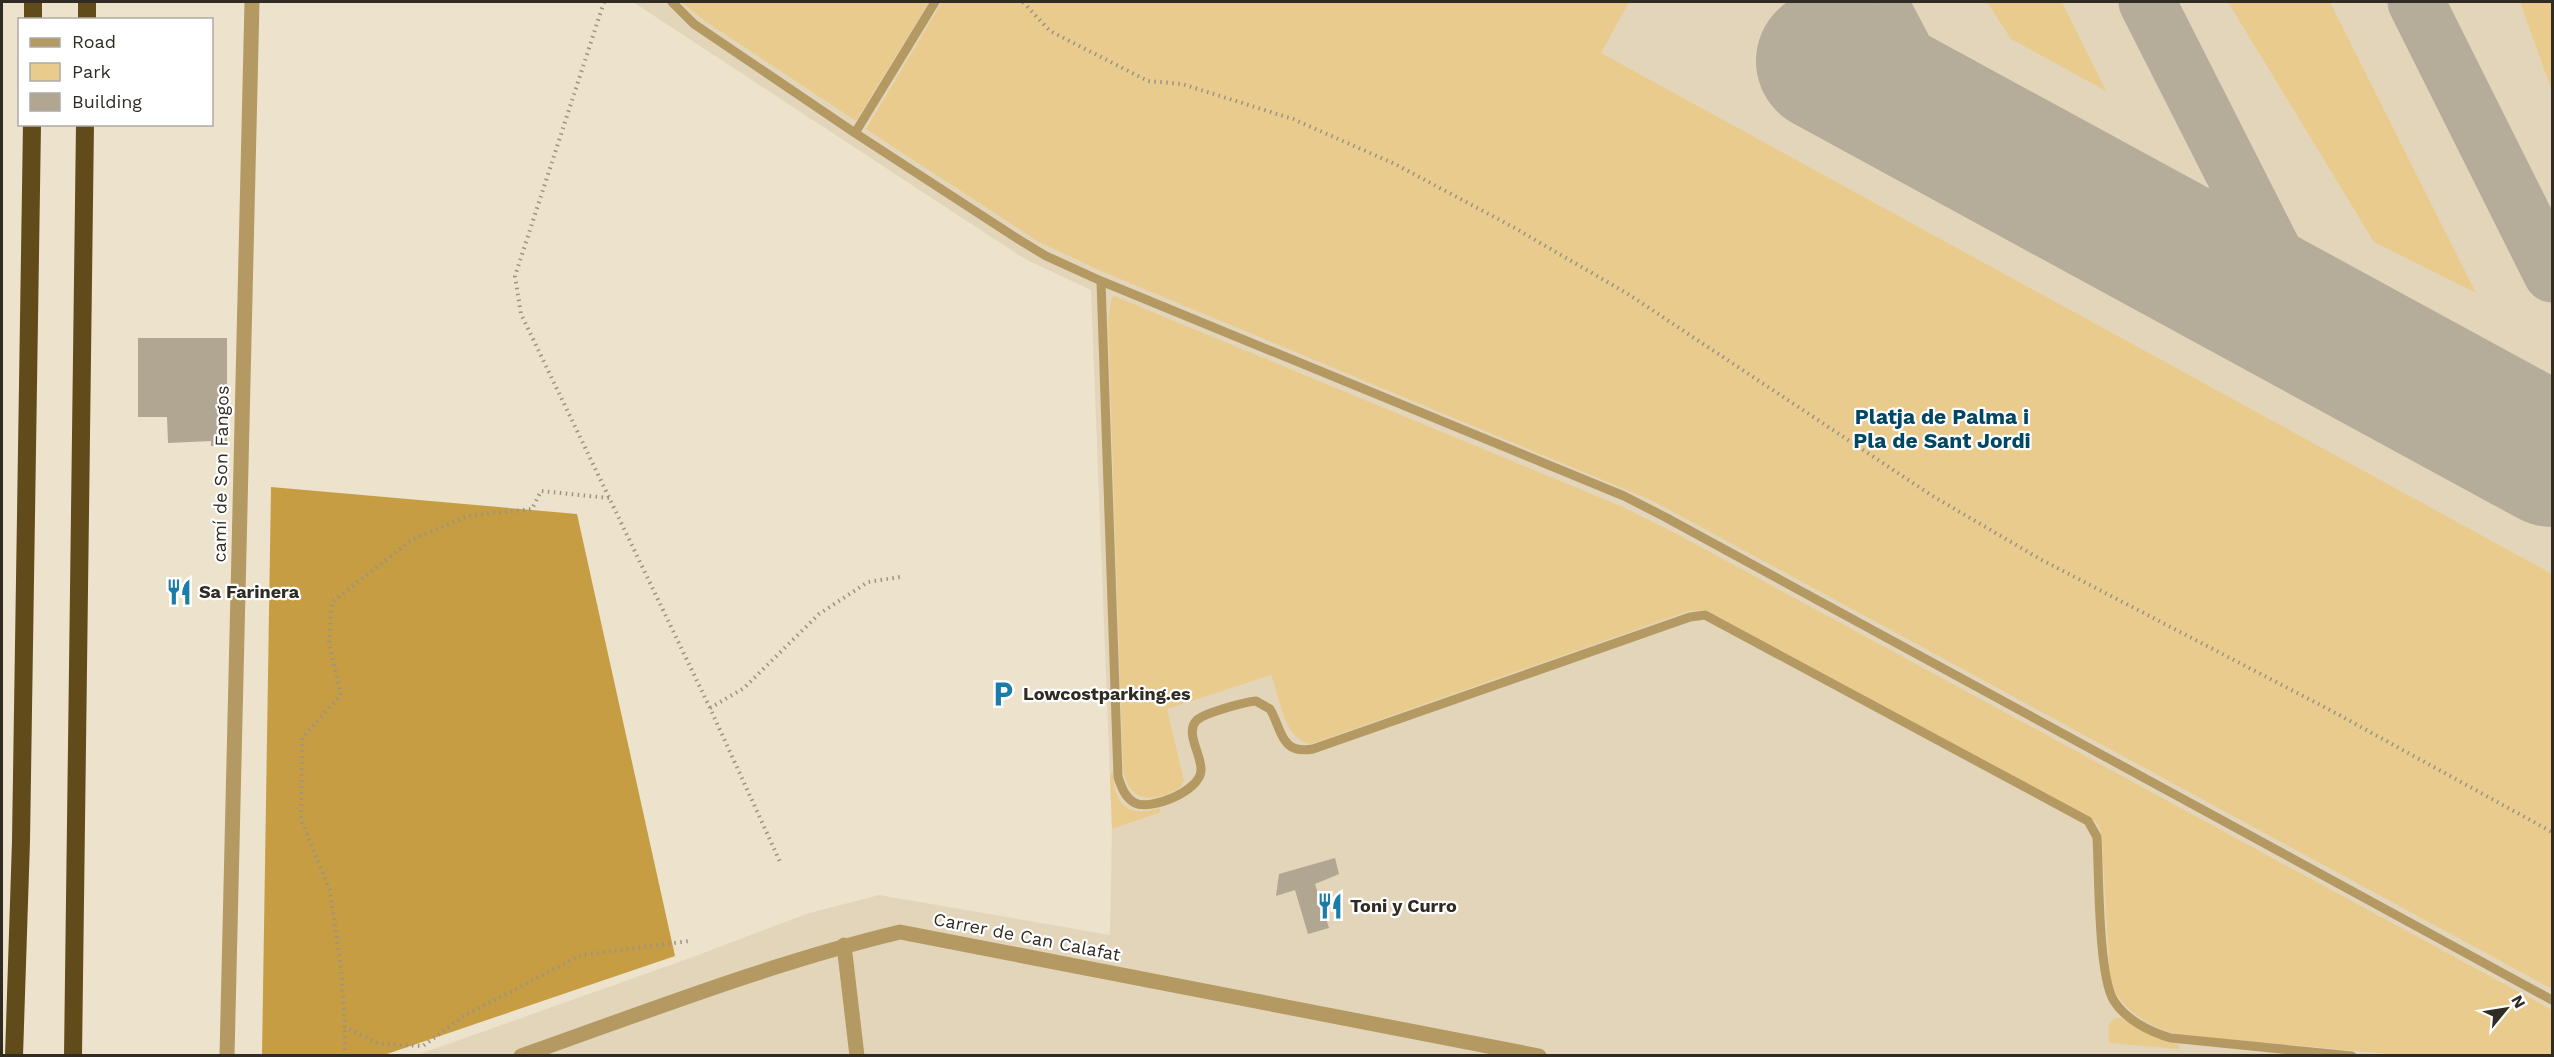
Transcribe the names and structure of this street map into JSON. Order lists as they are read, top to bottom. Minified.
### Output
{"streets":{"street":["camí de Son Fangos","Carrer de Can Calafat"]},"districts":["Platja de Palma i Pla de Sant Jordi"],"places":{"restaurant":["Sa Farinera","Toni y Curro"],"parking":["Lowcostparking.es"]},"legend":["Road","Park","Building"],"north":"top right"}
